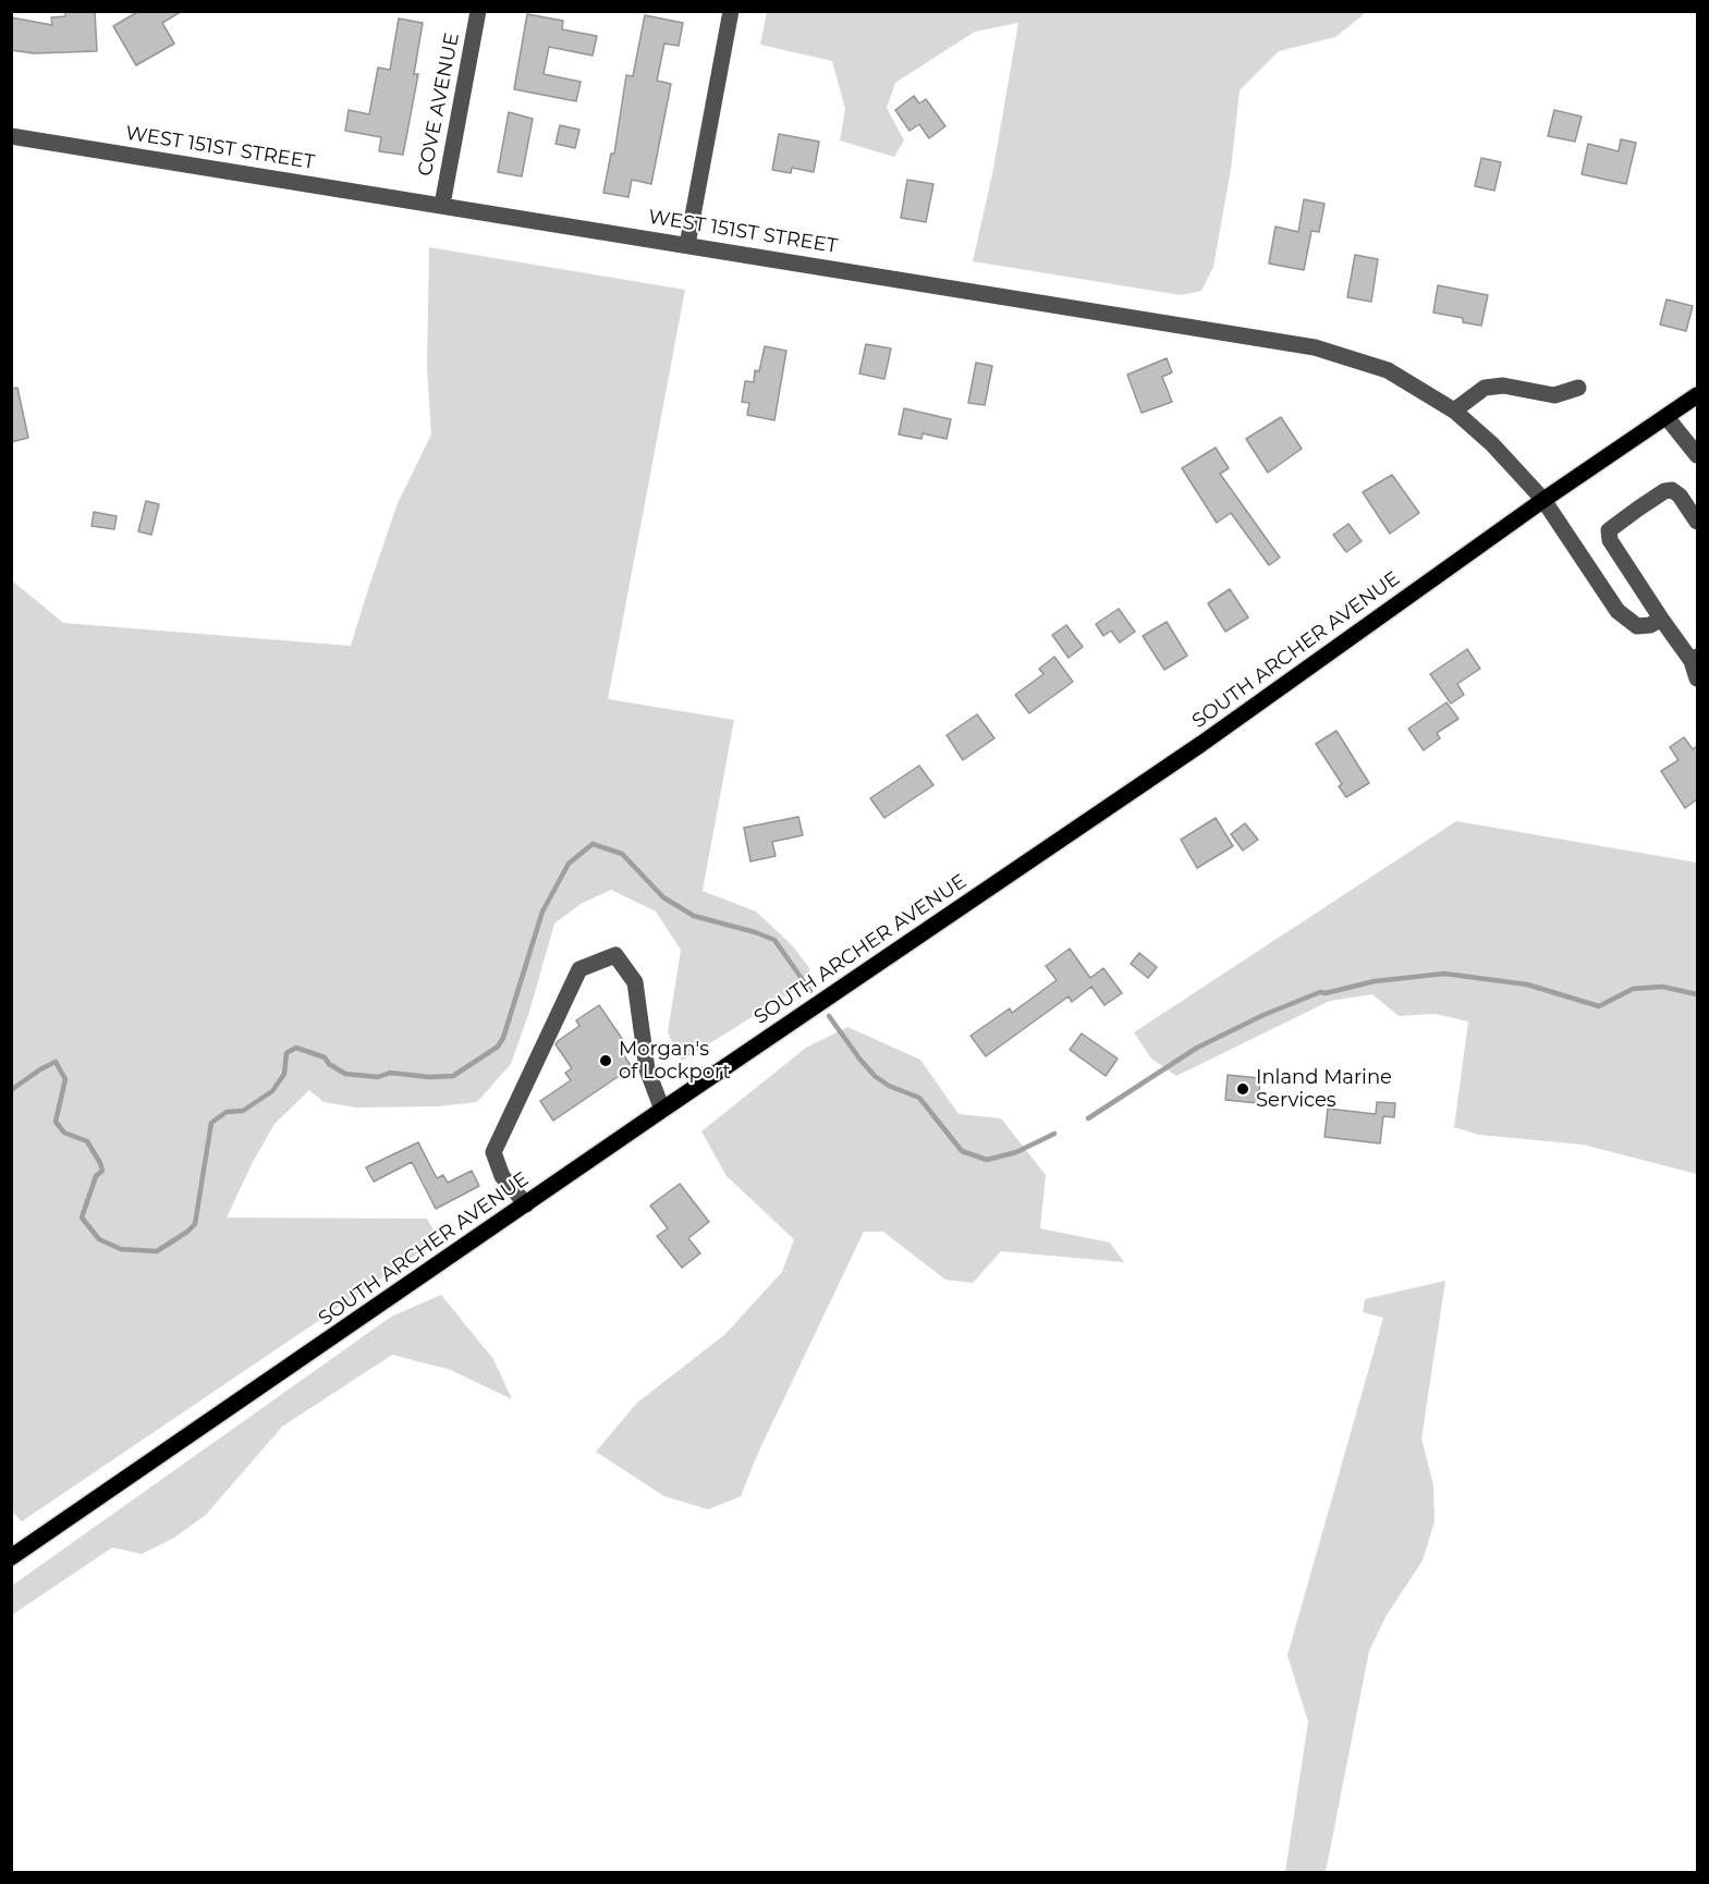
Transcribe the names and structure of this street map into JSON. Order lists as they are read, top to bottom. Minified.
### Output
{"streets":{"main road":["SOUTH ARCHER AVENUE"],"street":["COVE AVENUE","WEST 151ST STREET"]},"crossings":[["COVE AVENUE","WEST 151ST STREET"],["WEST 151ST STREET","SOUTH ARCHER AVENUE"]],"places":["Morgan's of Lockport","Inland Marine Services"]}
